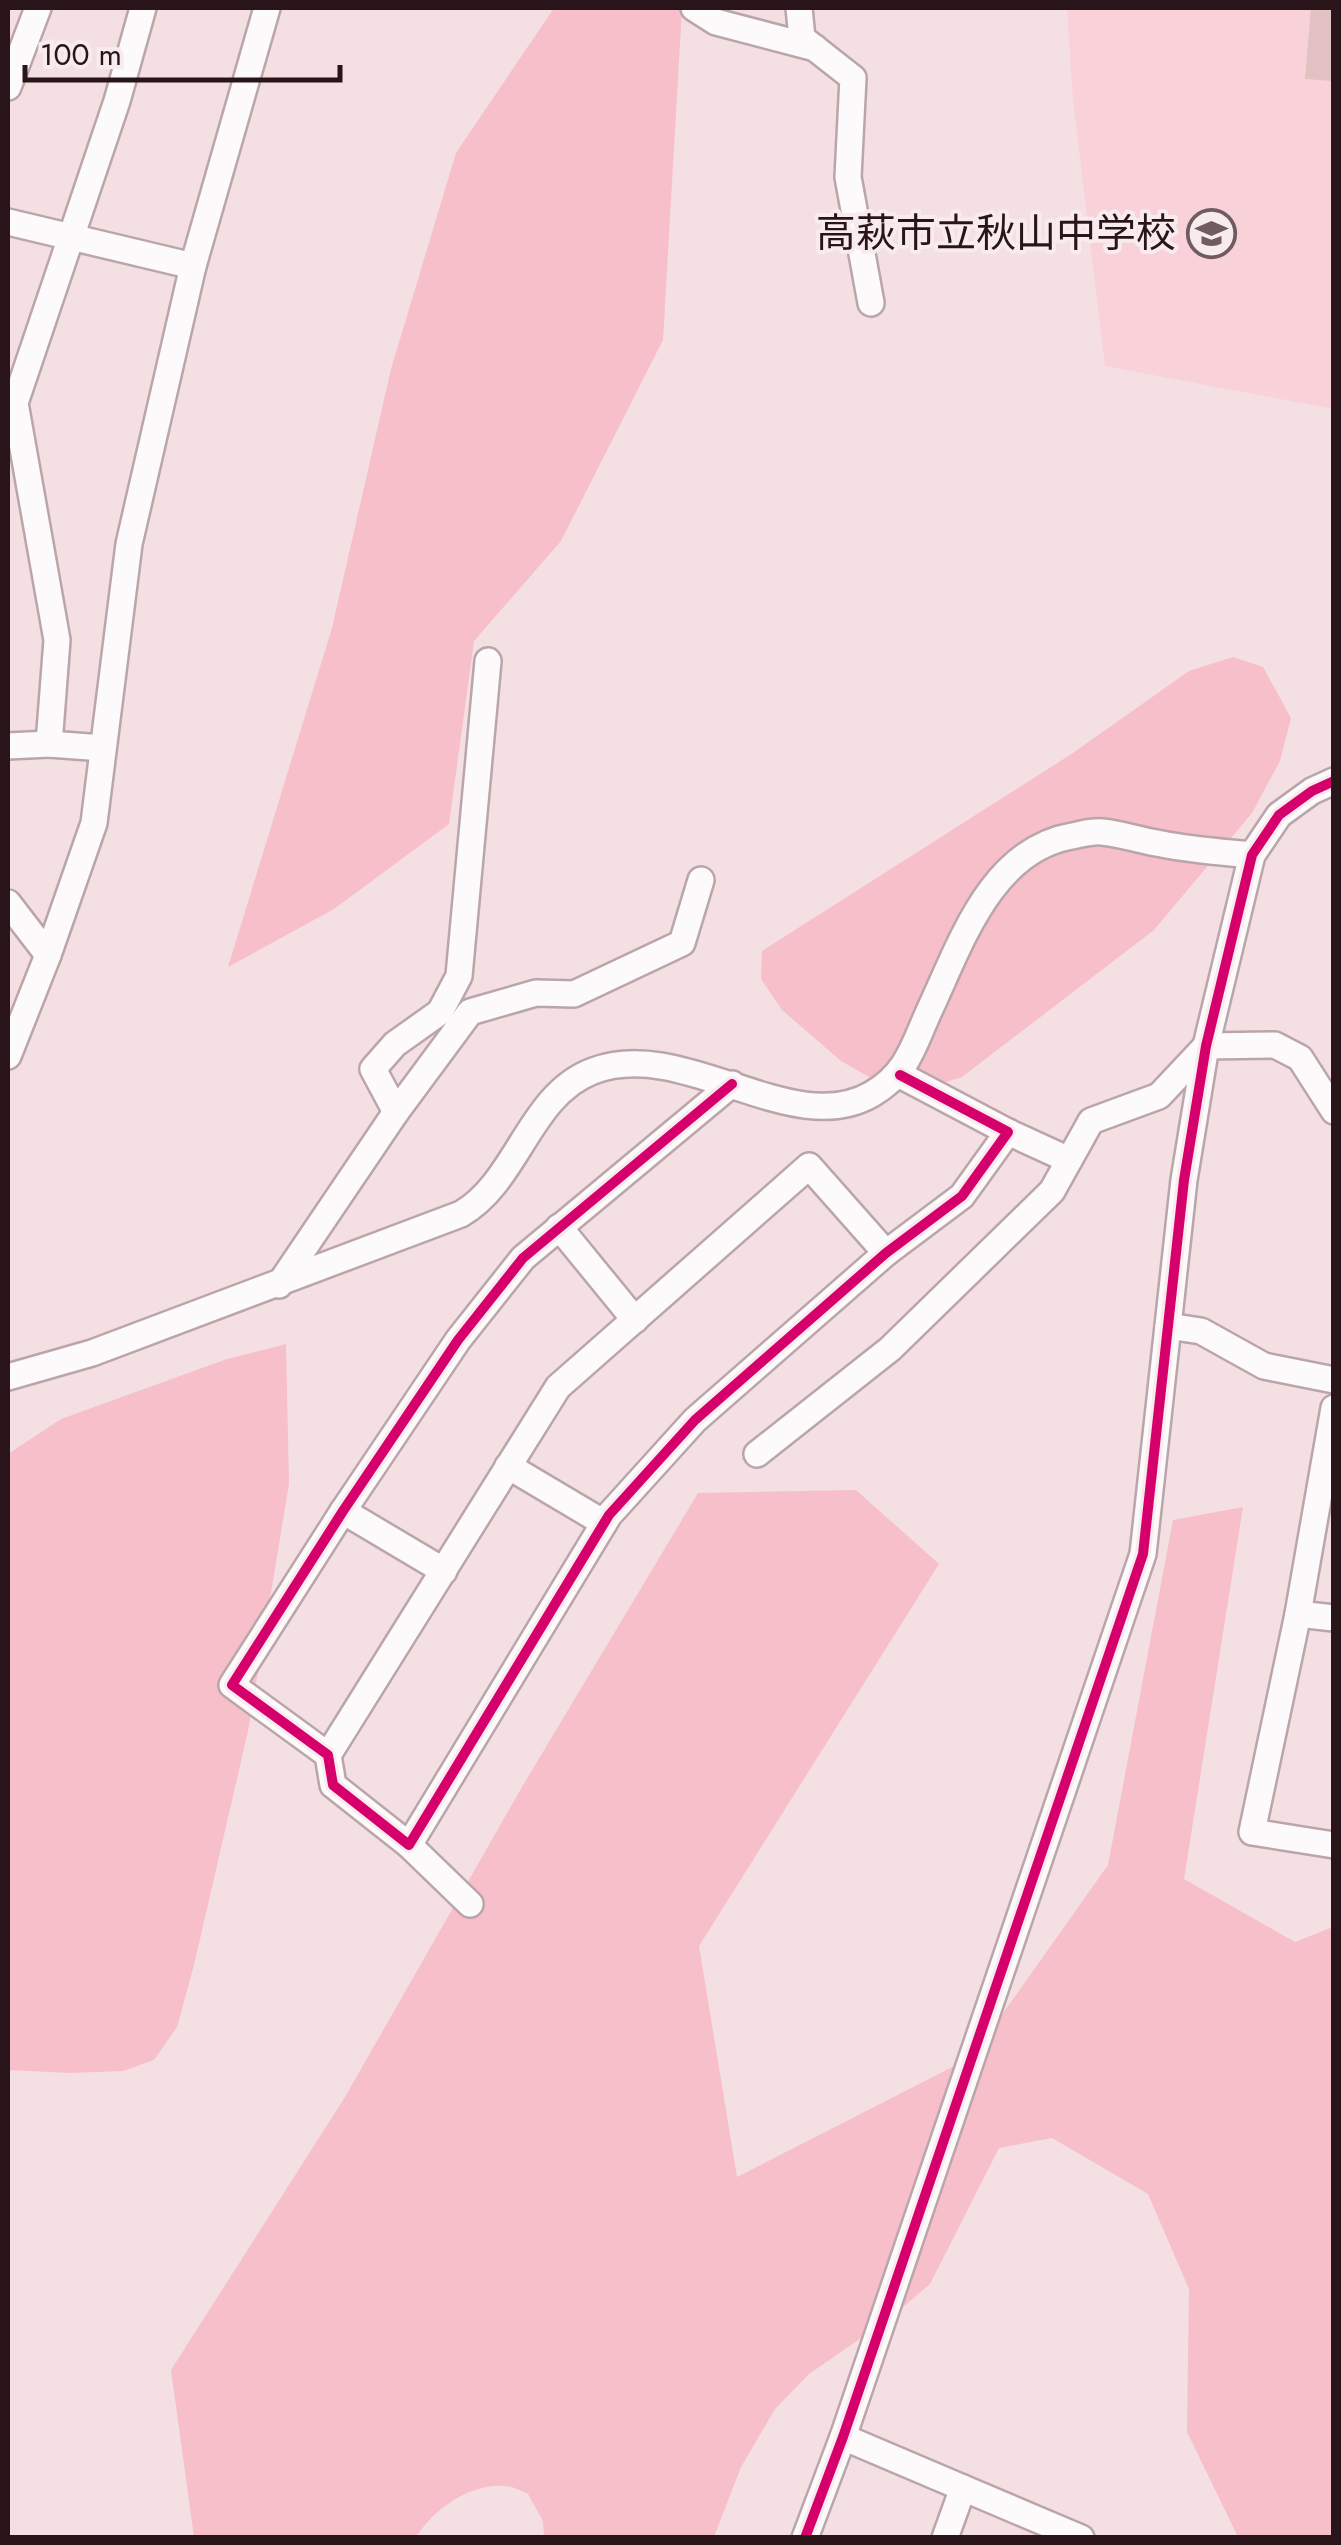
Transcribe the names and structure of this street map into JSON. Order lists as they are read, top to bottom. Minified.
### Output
{"places":{"school or university":["高萩市立秋山中学校"]},"scale_bar":"100 m"}
